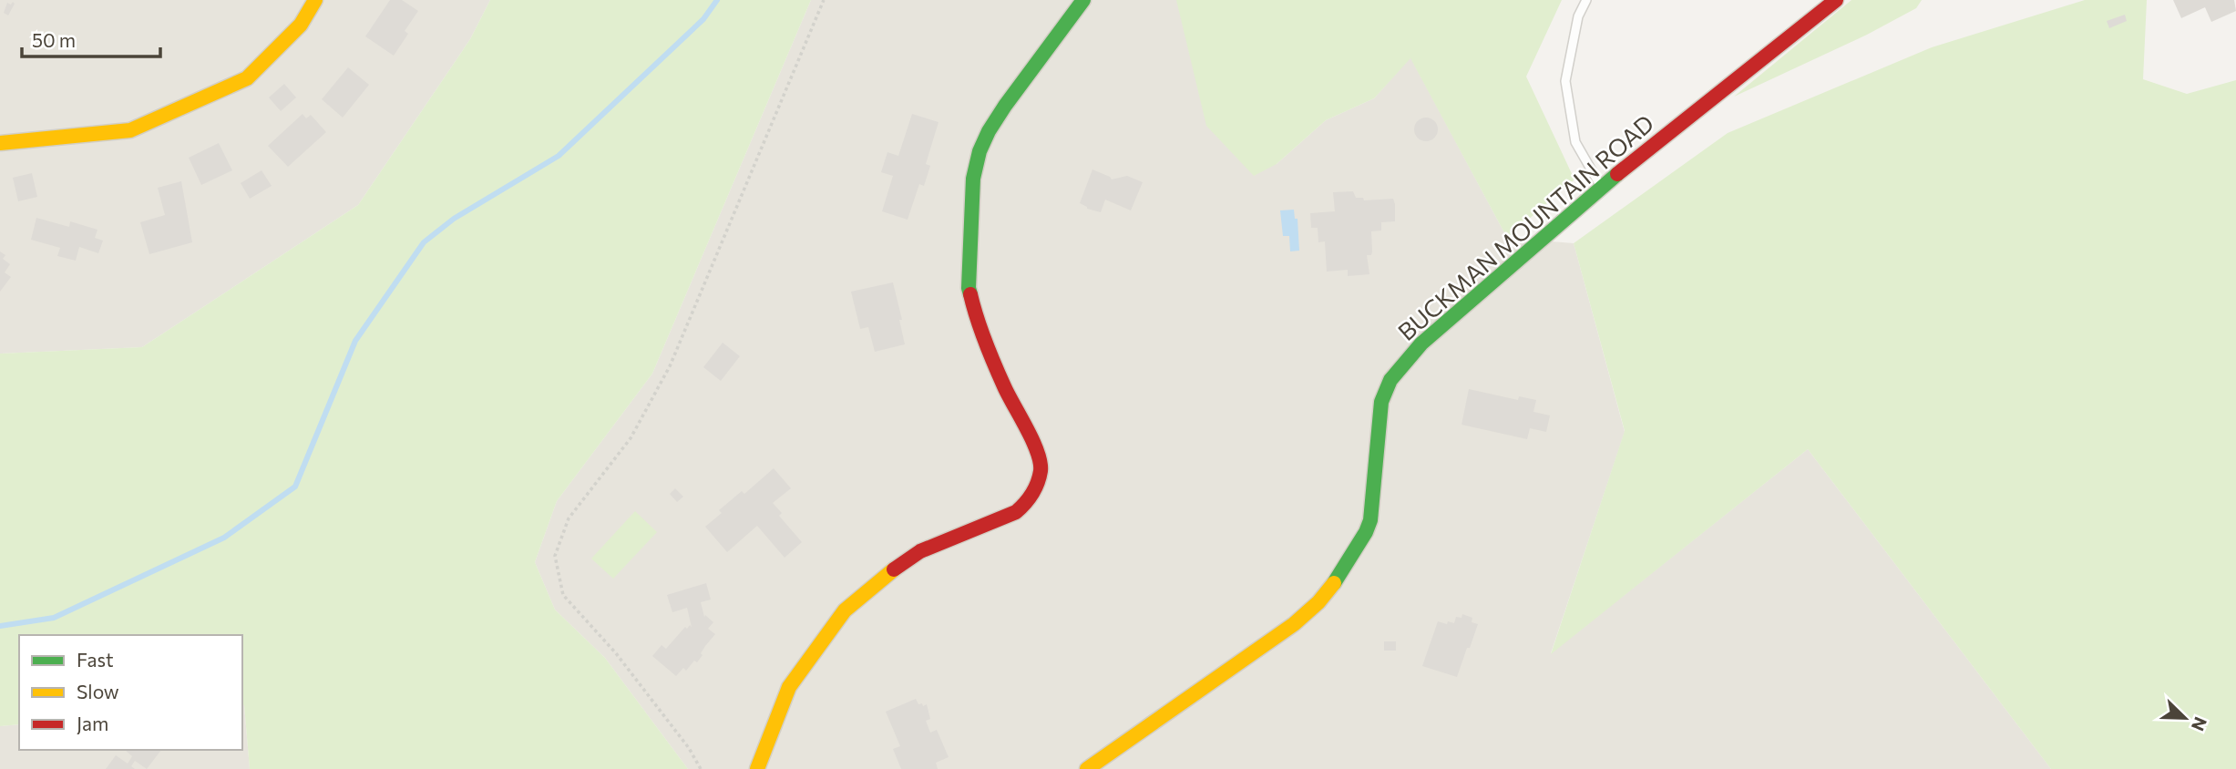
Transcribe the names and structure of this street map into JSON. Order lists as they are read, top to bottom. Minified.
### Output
{"streets":{"street":["BUCKMAN MOUNTAIN ROAD"]},"legend":["Fast","Slow","Jam"],"scale_bar":"50 m","north":"bottom right"}
